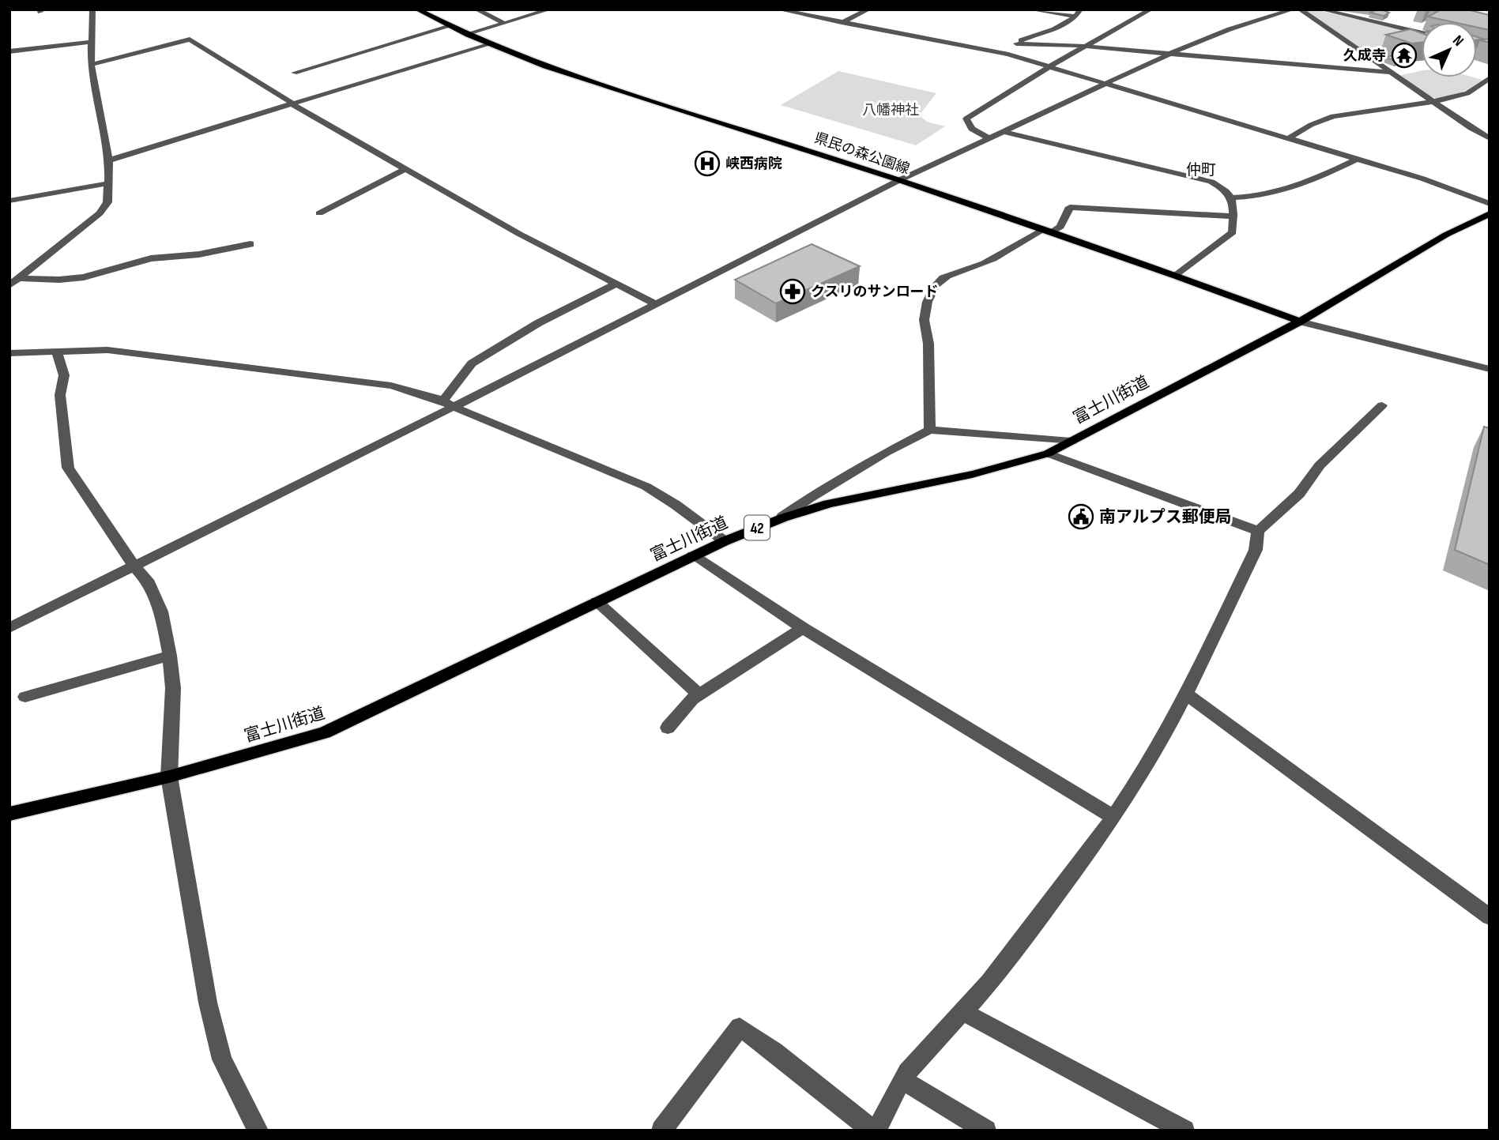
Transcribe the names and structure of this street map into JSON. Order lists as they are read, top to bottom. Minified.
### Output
{"streets":{"main road":["県民の森公園線","富士川街道","42"]},"crossings":[["県民の森公園線","富士川街道"]],"districts":["仲町"],"parks":["八幡神社"],"places":{"temple":["久成寺"],"hospital":["峡西病院"],"pharmacy":["クスリのサンロード"],"public building":["南アルプス郵便局"]},"north":"top right"}
